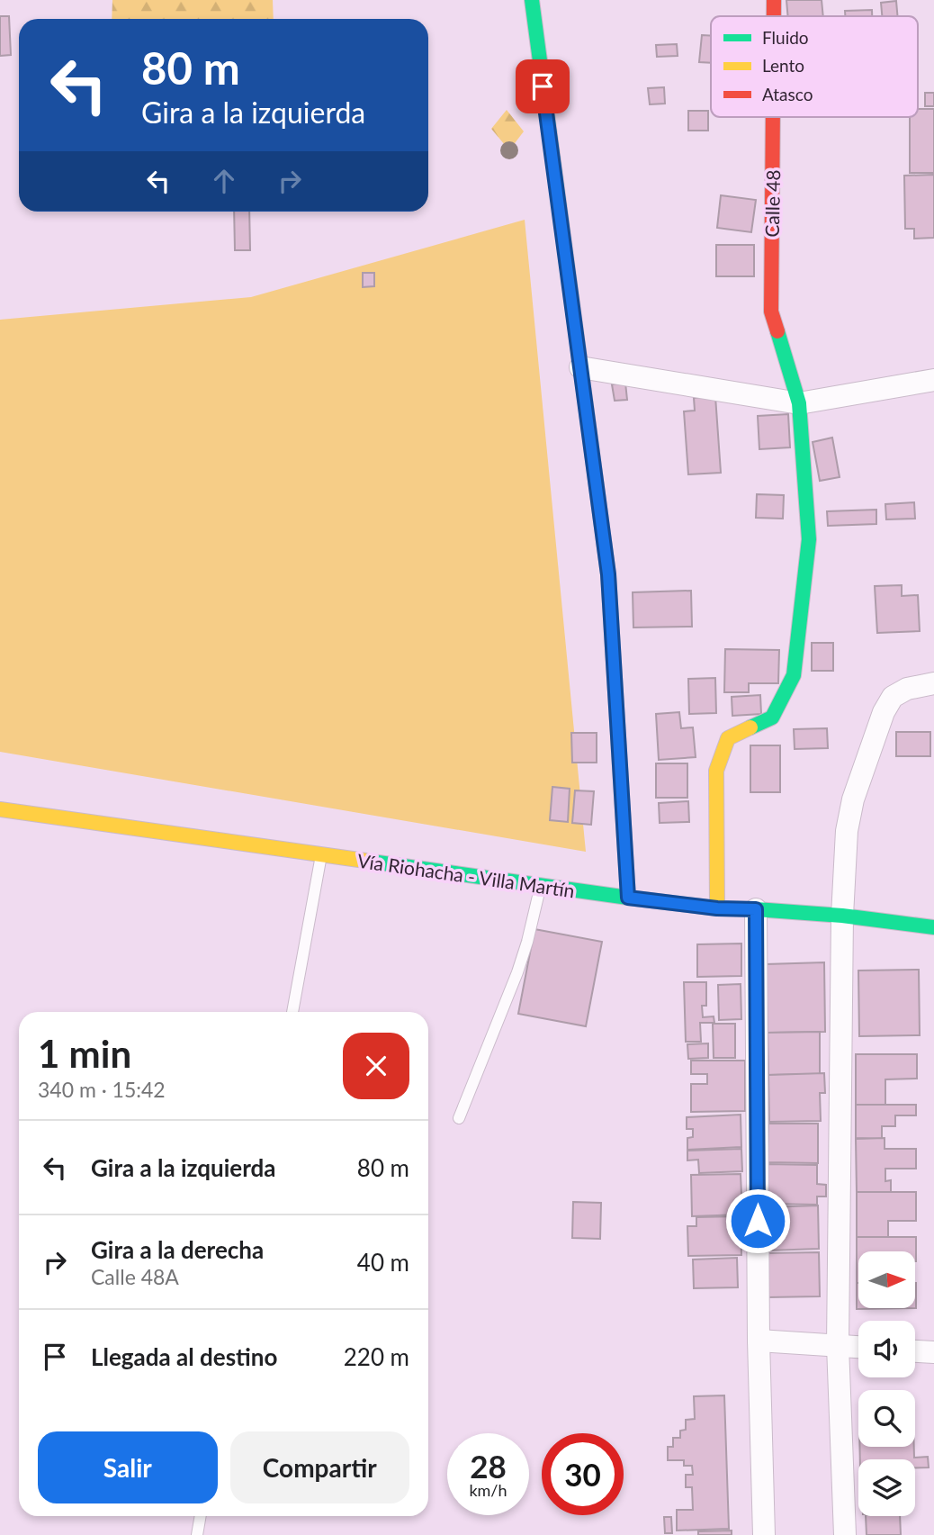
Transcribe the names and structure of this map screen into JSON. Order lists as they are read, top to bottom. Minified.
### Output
{"streets":{"street":["Calle 48","Vía Riohacha - Villa Martín"]},"crossings":[["Calle 48","Vía Riohacha - Villa Martín"]],"legend":["Fluido","Lento","Atasco"],"north":"right","page":{"turn":["80 m","Gira a la izquierda"],"heading":["1 min","340 m · 15:42"],"list":[{"name":"Gira a la izquierda","value":"80 m"},{"name":"Gira a la derecha","note":"Calle 48A","value":"40 m"},{"name":"Llegada al destino","value":"220 m"}],"buttons":["Salir","Compartir"],"speed":"28 km/h","limit":"30"}}
